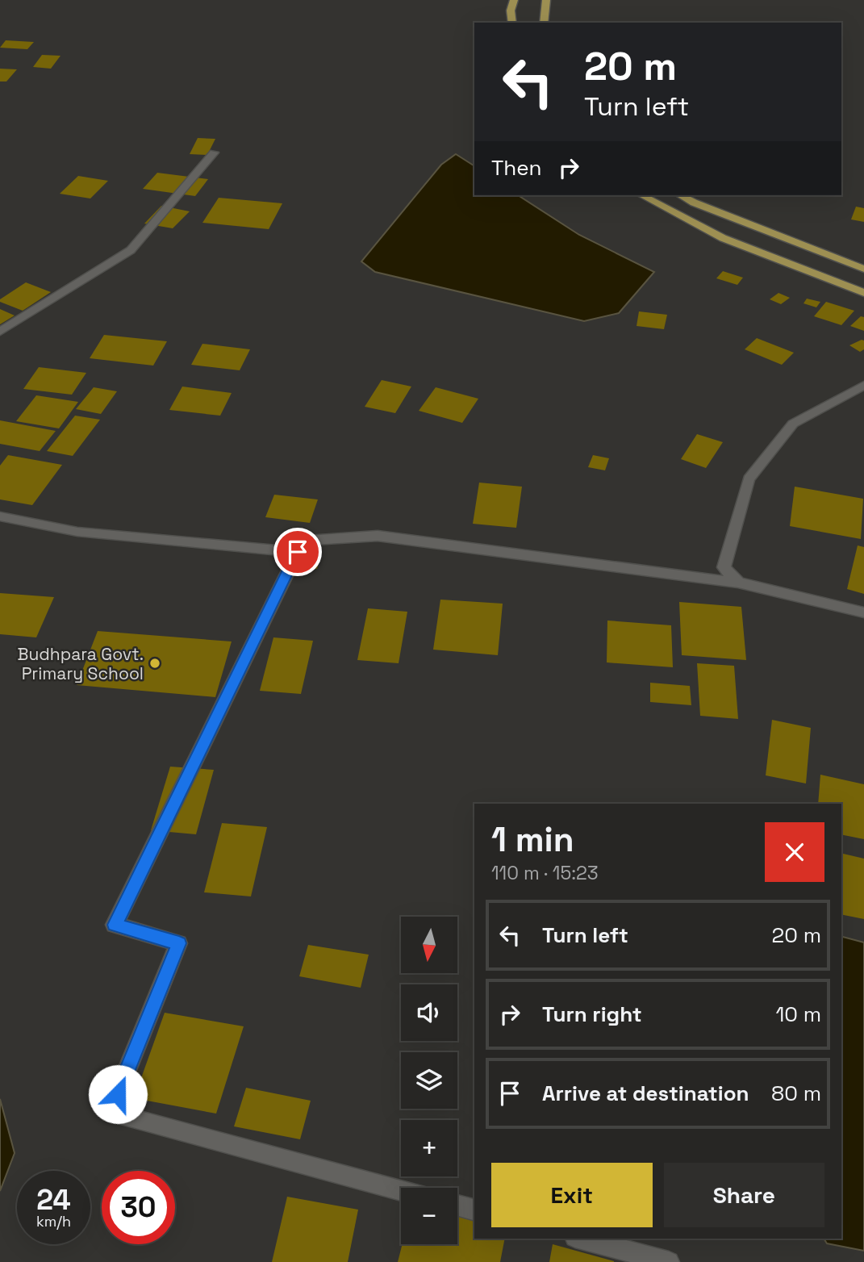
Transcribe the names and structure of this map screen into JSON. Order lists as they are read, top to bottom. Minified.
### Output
{"places":["Budhpara Govt. Primary School"],"north":"bottom","page":{"turn":["20 m","Turn left"],"then":"Then","heading":["1 min","110 m · 15:23"],"list":[{"name":"Turn left","value":"20 m"},{"name":"Turn right","value":"10 m"},{"name":"Arrive at destination","value":"80 m"}],"map_buttons":["+","−"],"buttons":["Exit","Share"],"speed":"24 km/h","limit":"30"}}
